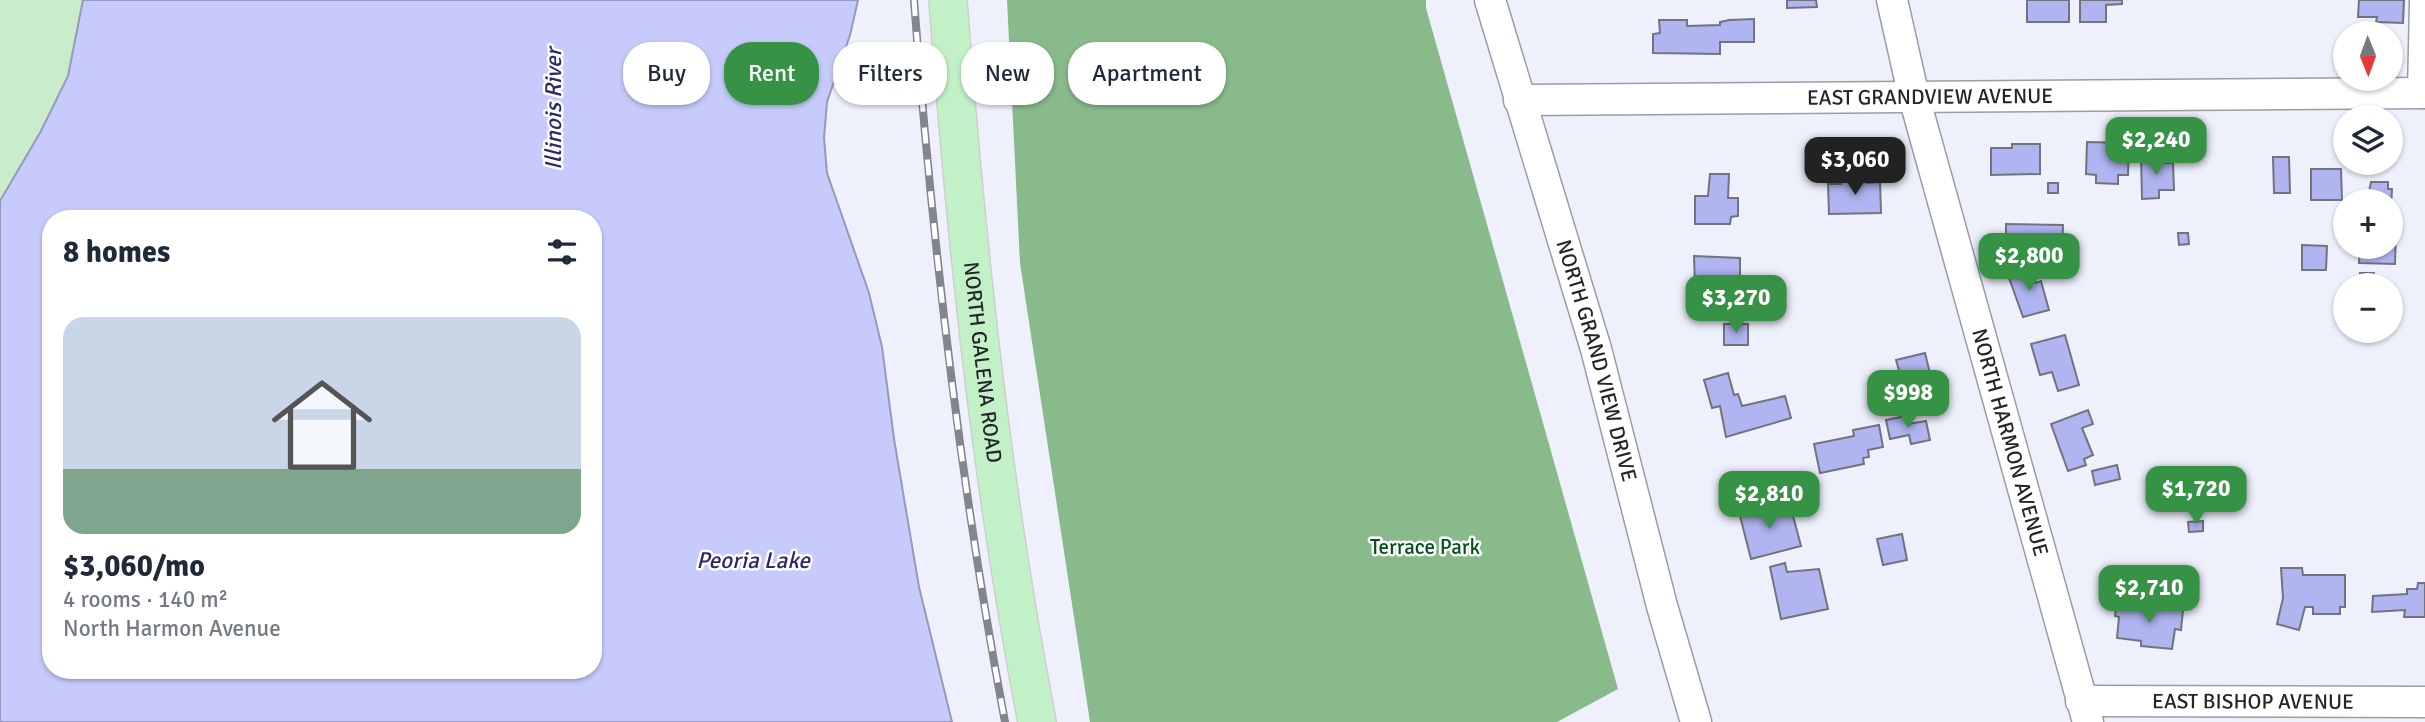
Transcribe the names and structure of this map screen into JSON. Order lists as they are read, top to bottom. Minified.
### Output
{"streets":{"main road":["NORTH GALENA ROAD"],"street":["EAST GRANDVIEW AVENUE","NORTH GRAND VIEW DRIVE","NORTH HARMON AVENUE","EAST BISHOP AVENUE"]},"crossings":[["EAST GRANDVIEW AVENUE","NORTH GRAND VIEW DRIVE"],["EAST GRANDVIEW AVENUE","NORTH HARMON AVENUE"],["NORTH HARMON AVENUE","EAST BISHOP AVENUE"]],"water":["Illinois River","Peoria Lake"],"parks":["Terrace Park"],"north":"bottom","page":{"map_buttons":["+","−"],"chip":["Buy","Rent","Filters","New","Apartment"],"price":["$2,240","$3,060","$2,800","$3,270","$998","$1,720","$2,810","$2,710"],"heading":"8 homes","list":[{"name":"$3,060/mo","note":"4 rooms · 140 m² · North Harmon Avenue"}]}}
